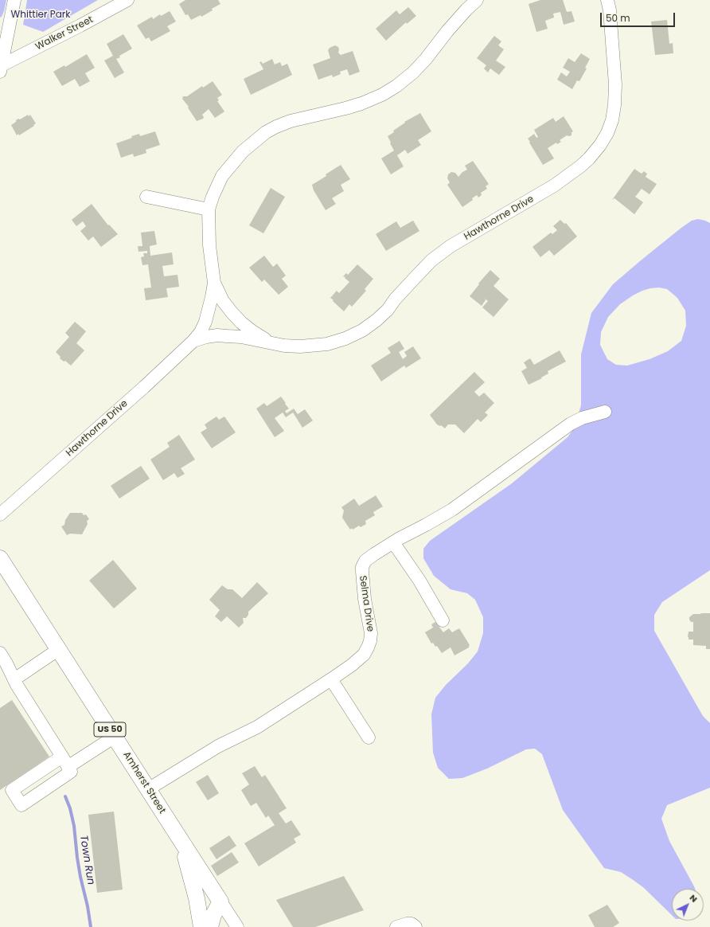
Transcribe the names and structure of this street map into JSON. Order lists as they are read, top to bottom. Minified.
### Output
{"streets":{"main road":["US 50","Amherst Street"],"street":["Walker Street","Hawthorne Drive","Selma Drive"]},"crossings":[["Selma Drive","Amherst Street"],["US 50","Amherst Street"]],"water":["Town Run"],"parks":["Whittier Park"],"scale_bar":"50 m","north":"top right"}
